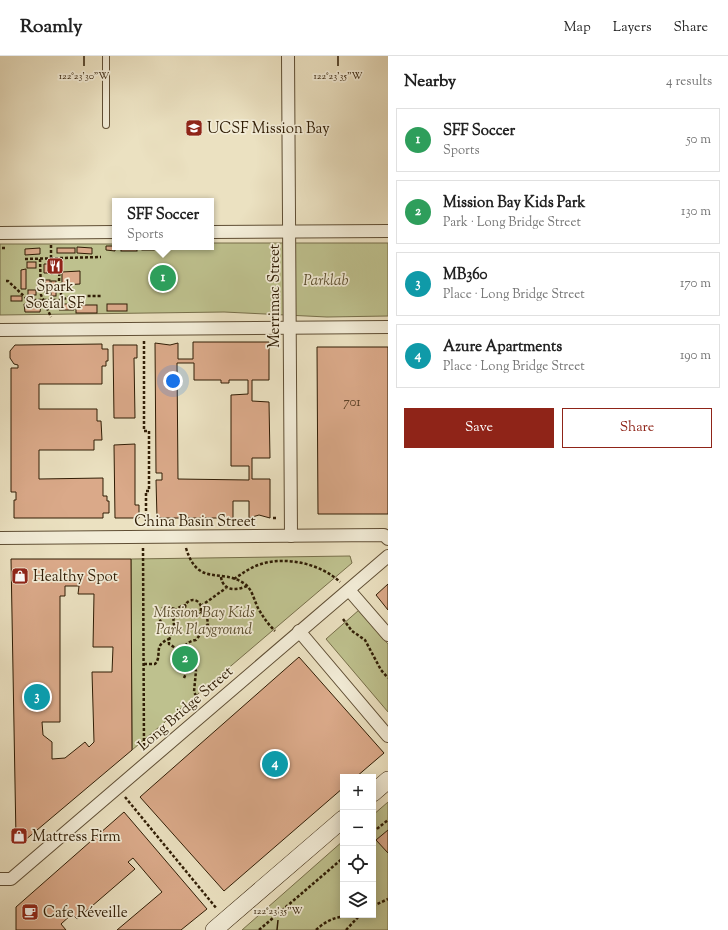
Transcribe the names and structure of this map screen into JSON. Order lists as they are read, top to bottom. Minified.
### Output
{"streets":{"street":["Merrimac Street","China Basin Street","Long Bridge Street"]},"crossings":[["Merrimac Street","China Basin Street"]],"parks":["Parklab","Mission Bay Kids Park Playground"],"places":{"school or university":["UCSF Mission Bay"],"restaurant":["Spark Social SF"],"shop":["Healthy Spot","Mattress Firm"],"cafe":["Cafe Réveille"]},"house_numbers":["701"],"page":{"header":"Roamly","nav":["Map","Layers","Share"],"heading":["Nearby","4 results"],"list":[{"mark":"1","name":"SFF Soccer","note":"Sports","value":"50 m"},{"mark":"2","name":"Mission Bay Kids Park","note":"Park · Long Bridge Street","value":"130 m"},{"mark":"3","name":"MB360","note":"Place · Long Bridge Street","value":"170 m"},{"mark":"4","name":"Azure Apartments","note":"Place · Long Bridge Street","value":"190 m"}],"popup":["SFF Soccer","Sports"],"pins":["1","2","3","4"],"buttons":["Save","Share"],"map_buttons":["+","−"]},"coordinates":["122°23'30\"W","122°23'35\"W"]}
